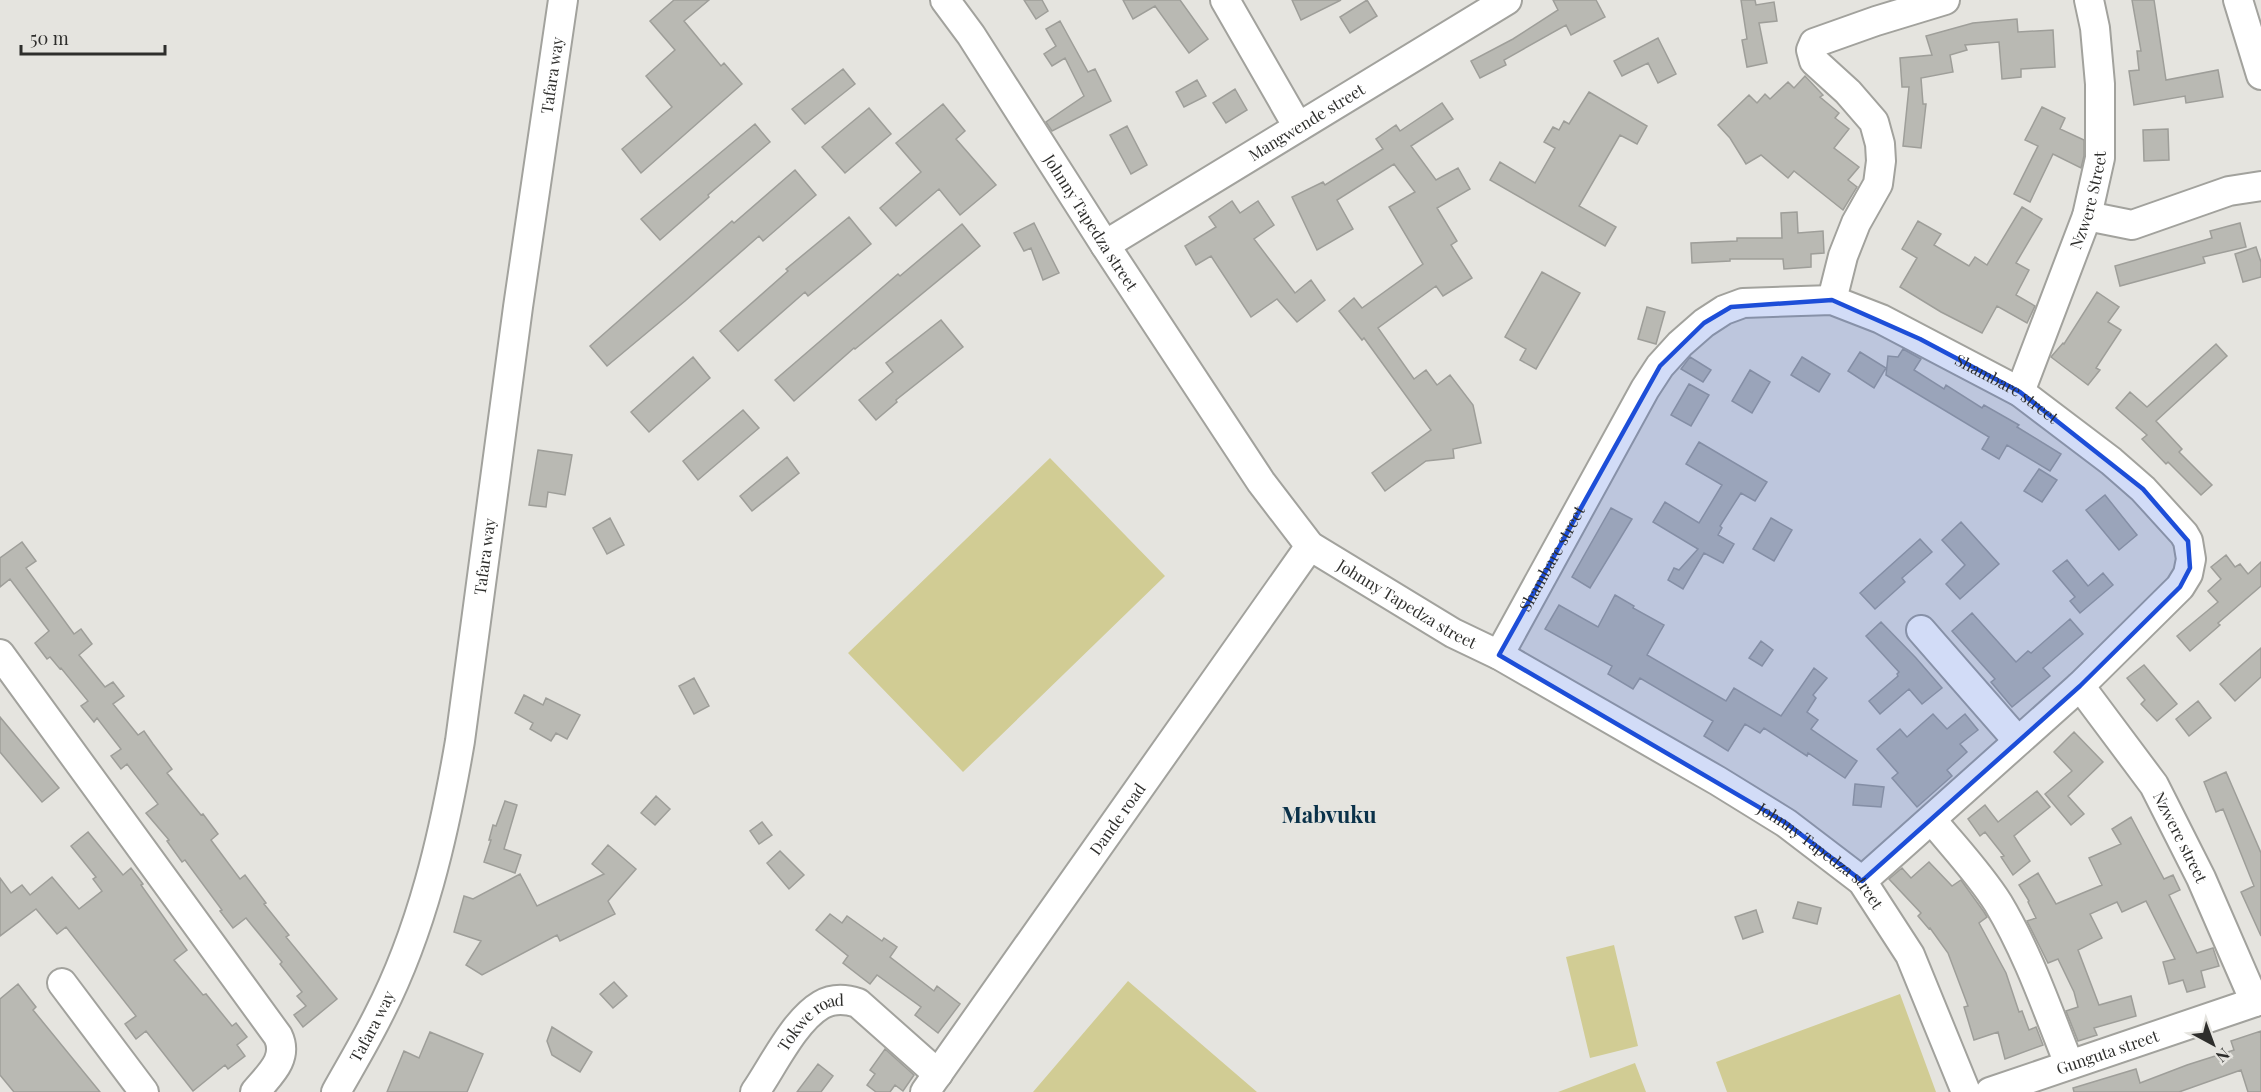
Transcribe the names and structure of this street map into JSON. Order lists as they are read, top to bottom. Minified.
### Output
{"streets":{"street":["Tafara way","Mangwende street","Nzwere Street","Johnny Tapedza street","Shambare street","Dande road","Nzwere street","Tokwe road","Gunguta street"]},"crossings":[["Mangwende street","Johnny Tapedza street"],["Nzwere Street","Shambare street"],["Johnny Tapedza street","Shambare street"],["Johnny Tapedza street","Dande road"],["Shambare street","Nzwere street"],["Dande road","Tokwe road"],["Nzwere street","Gunguta street"]],"districts":["Mabvuku"],"scale_bar":"50 m","north":"bottom right"}
